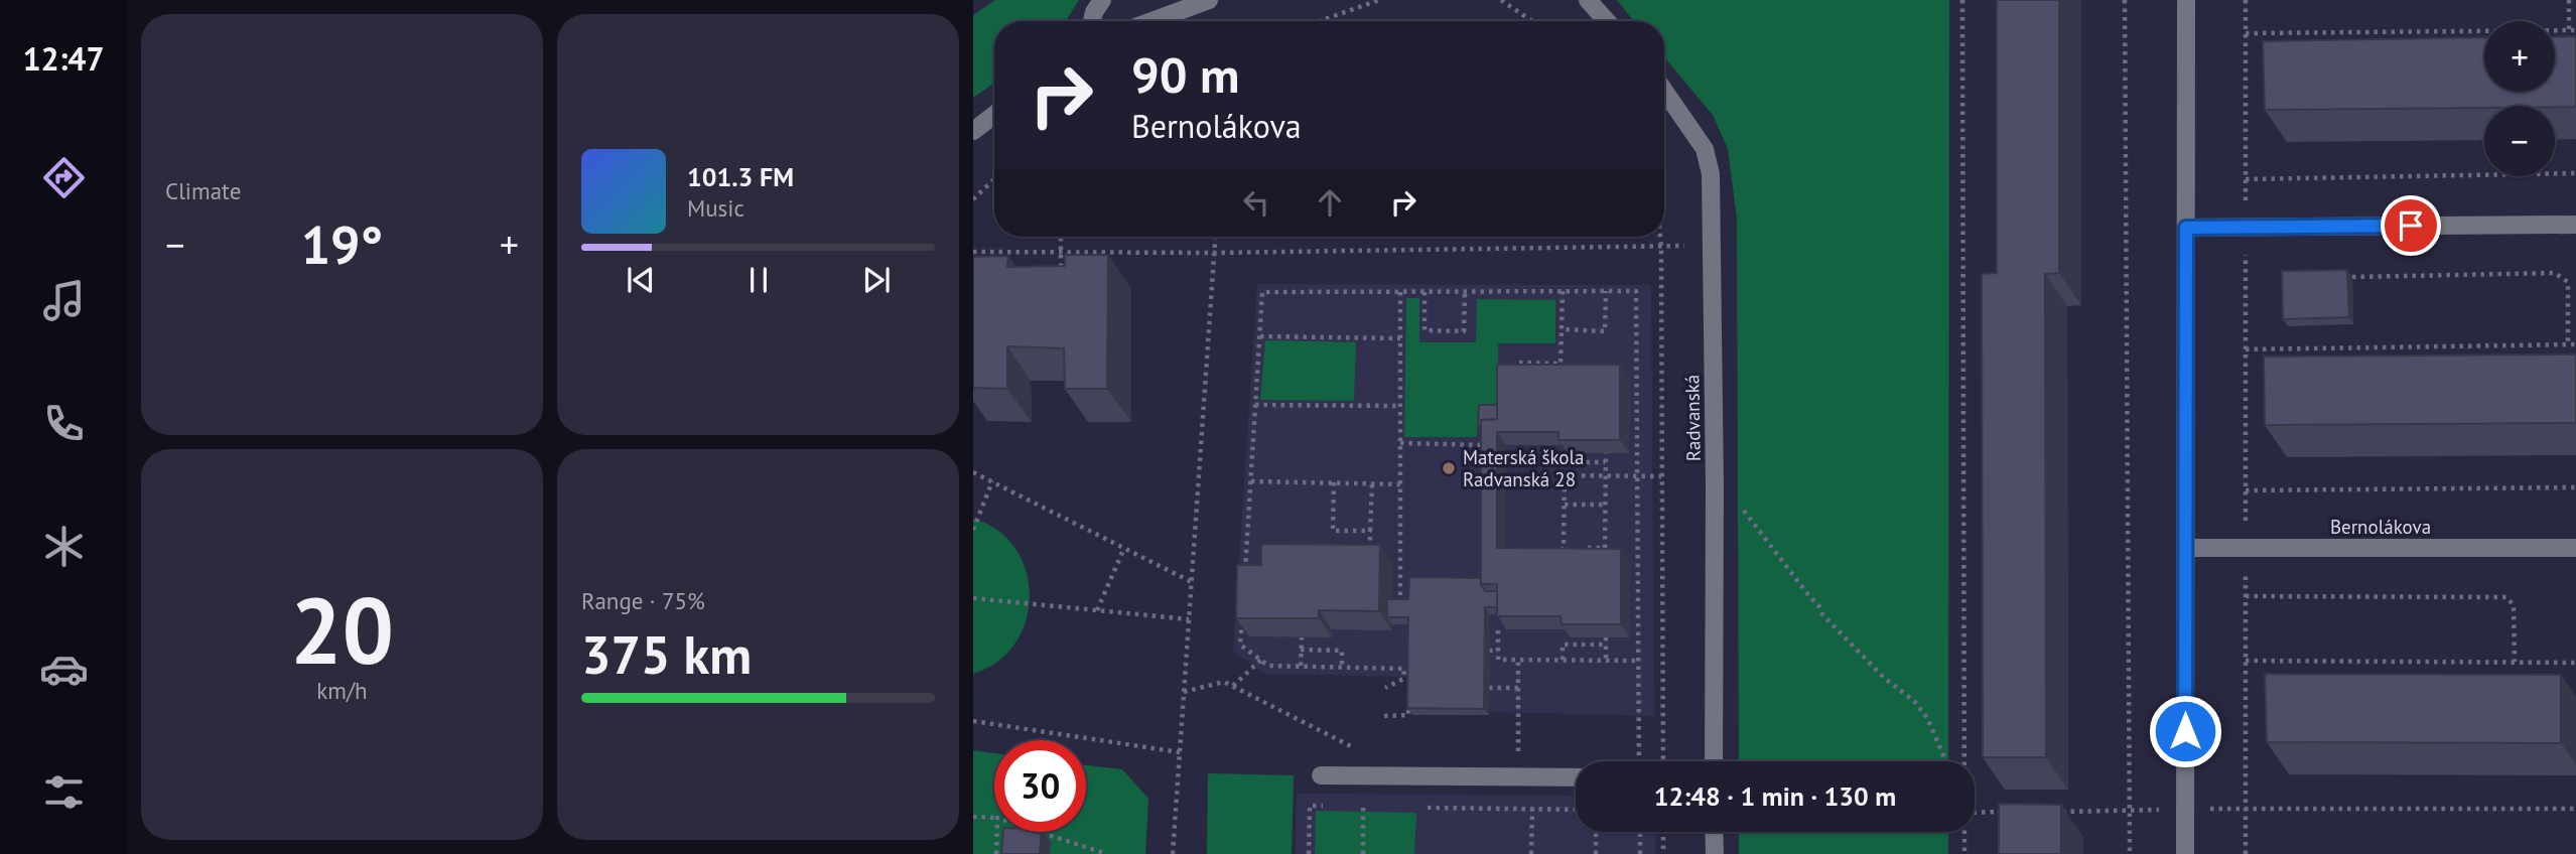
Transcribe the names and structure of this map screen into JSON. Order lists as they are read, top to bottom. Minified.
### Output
{"streets":{"street":["Radvanská","Bernolákova"]},"places":["Materská škola Radvanská 28"],"page":{"tabs":"12:47","tile":["Climate",["20","km/h"],["Range · 75%","375 km"]],"map_buttons":["+","−"],"turn":["90 m","Bernolákova"],"song":["101.3 FM","Music"],"heat":["−","19°","+"],"limit":"30","trip":"12:48 · 1 min · 130 m"}}
